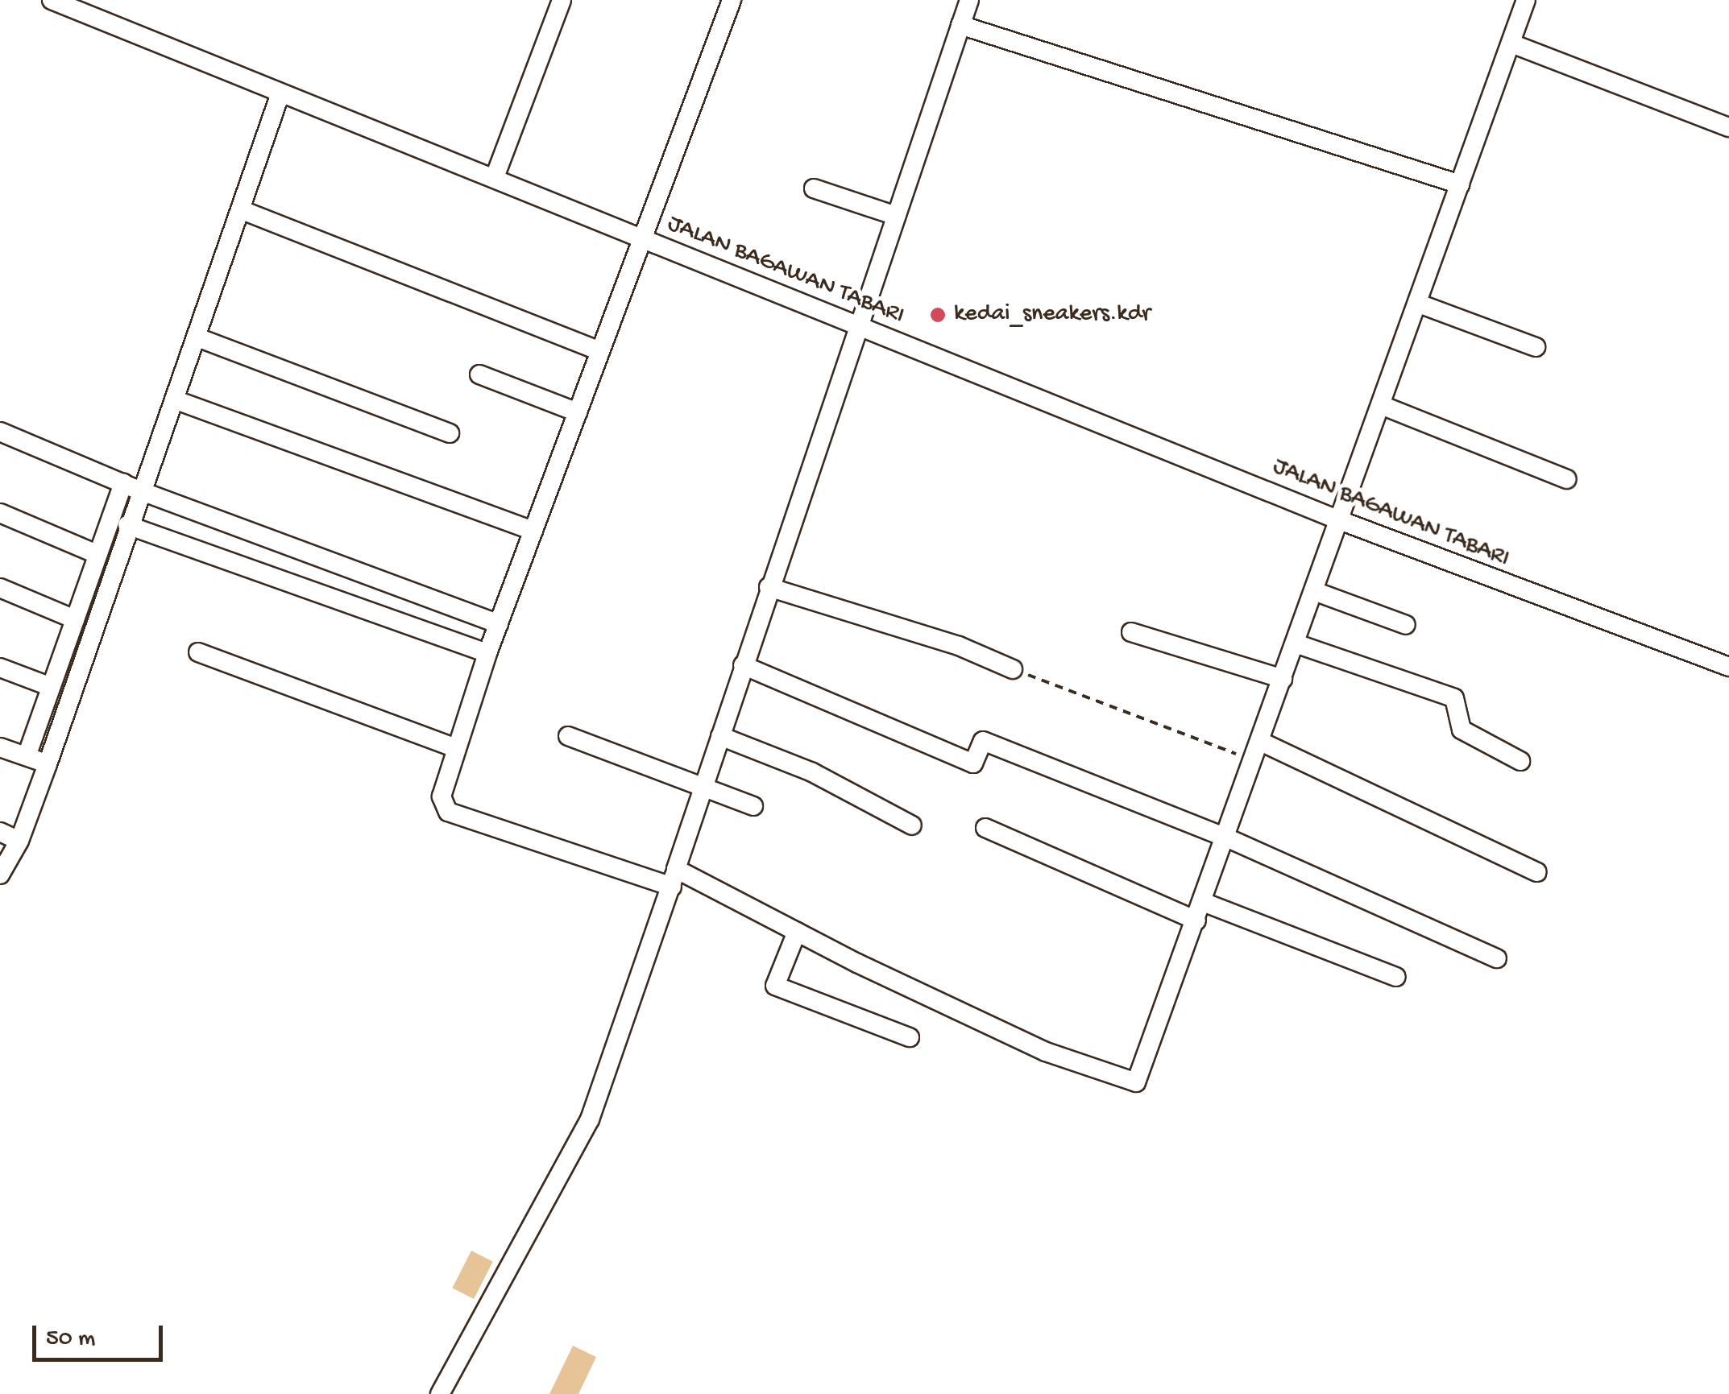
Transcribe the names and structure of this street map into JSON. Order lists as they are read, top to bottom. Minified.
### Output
{"streets":{"street":["JALAN BAGAWAN TABARI"]},"places":["kedai_sneakers.kdr"],"scale_bar":"50 m"}
